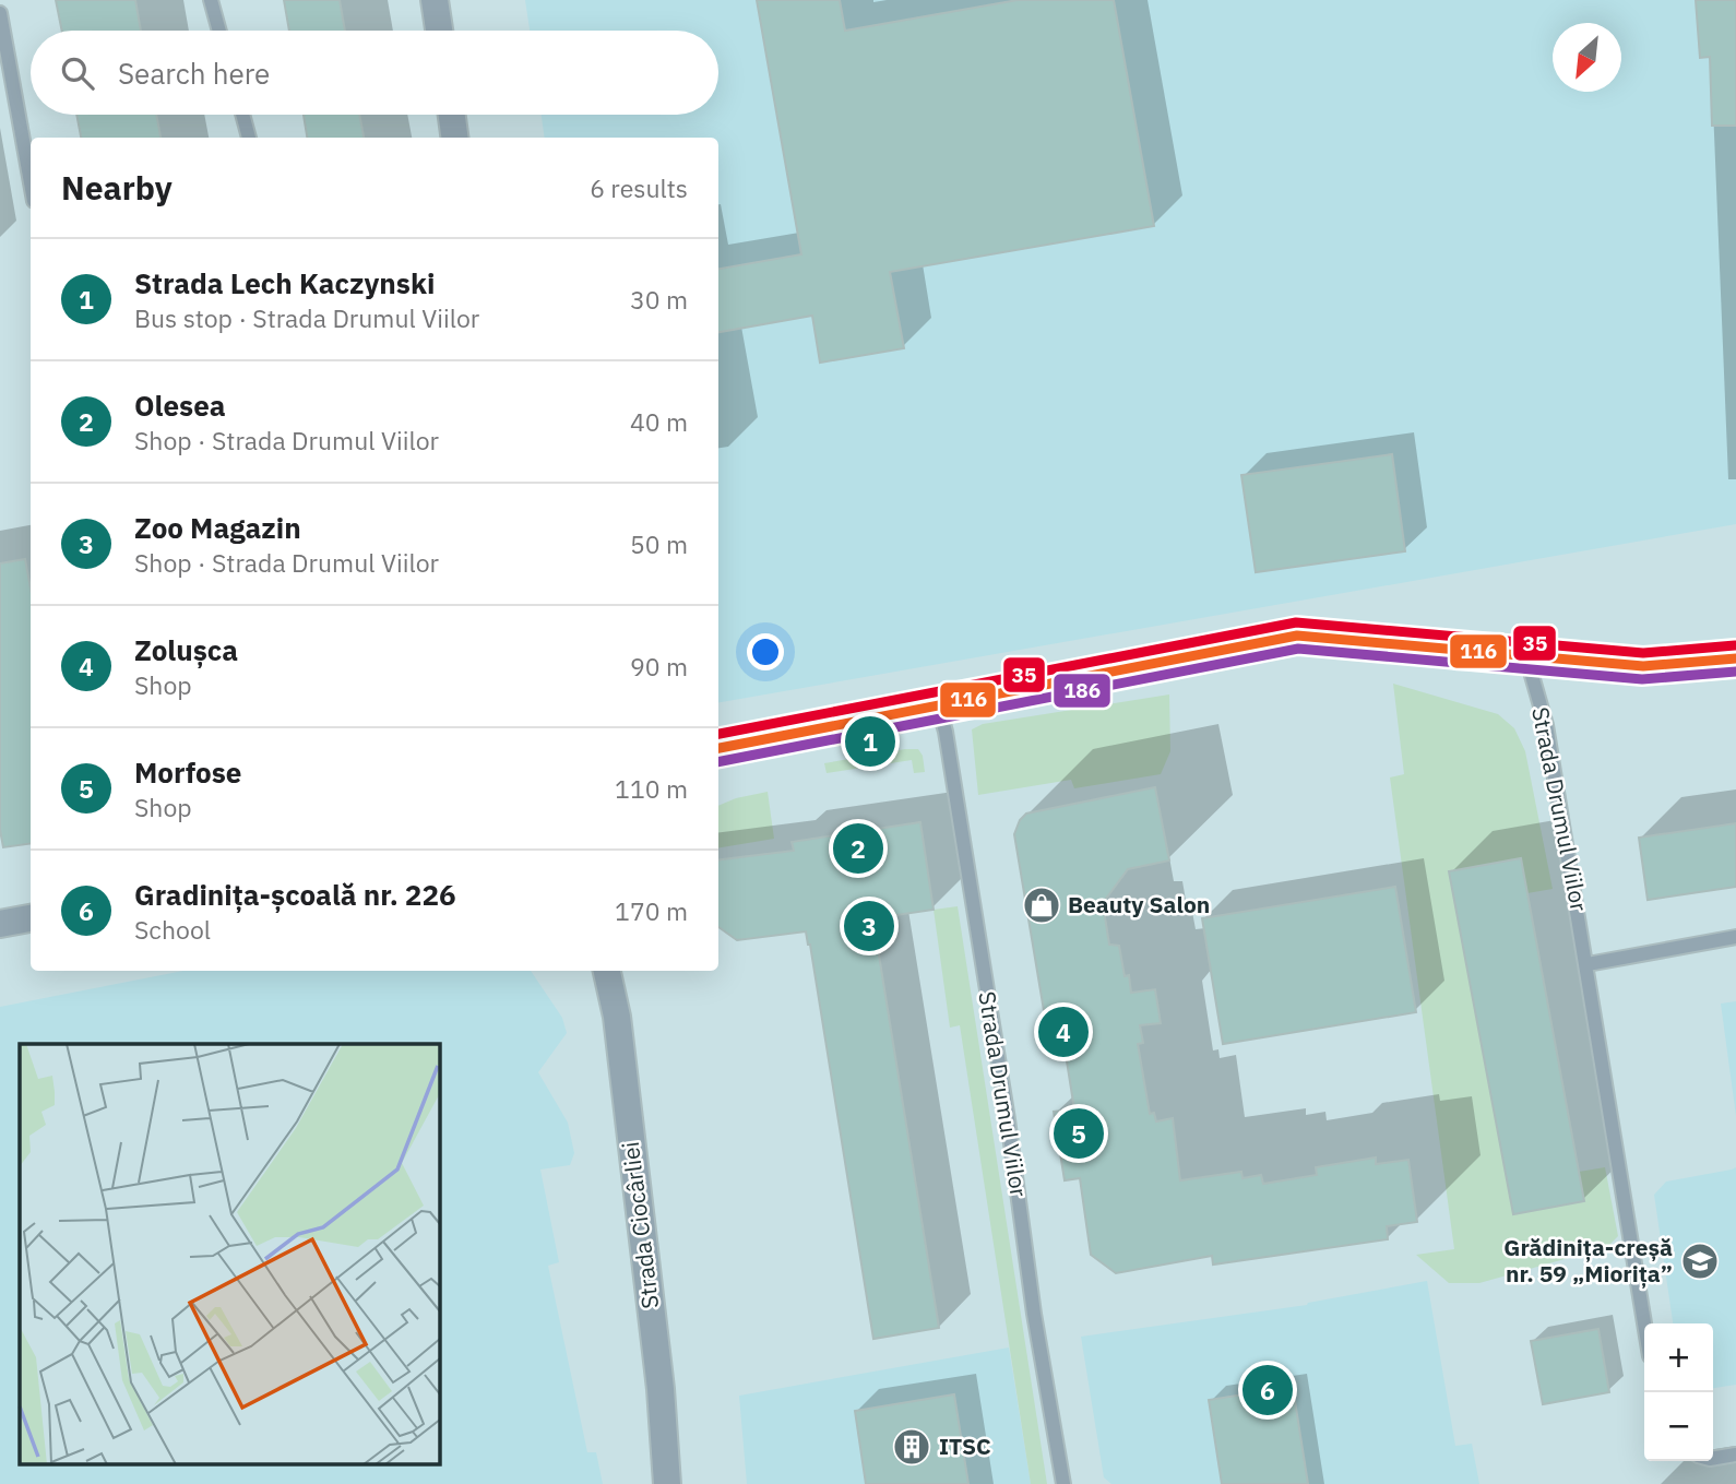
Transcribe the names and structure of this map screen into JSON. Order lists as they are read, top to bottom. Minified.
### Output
{"streets":{"street":["Strada Ciocârliei"],"lane":["Strada Drumul Viilor"]},"places":{"shop":["Beauty Salon"],"school or university":["Grădinița-creșă nr. 59 „Miorița”"],"building":["ITSC"]},"lines":["transit line 35","transit line 116","transit line 186"],"north":"bottom left","page":{"search":"Search here","heading":["Nearby","6 results"],"list":[{"mark":"1","name":"Strada Lech Kaczynski","note":"Bus stop · Strada Drumul Viilor","value":"30 m"},{"mark":"2","name":"Olesea","note":"Shop · Strada Drumul Viilor","value":"40 m"},{"mark":"3","name":"Zoo Magazin","note":"Shop · Strada Drumul Viilor","value":"50 m"},{"mark":"4","name":"Zolușca","note":"Shop","value":"90 m"},{"mark":"5","name":"Morfose","note":"Shop","value":"110 m"},{"mark":"6","name":"Gradinița-școală nr. 226","note":"School","value":"170 m"}],"pins":["1","2","3","4","5","6"],"map_buttons":["+","−"]}}
